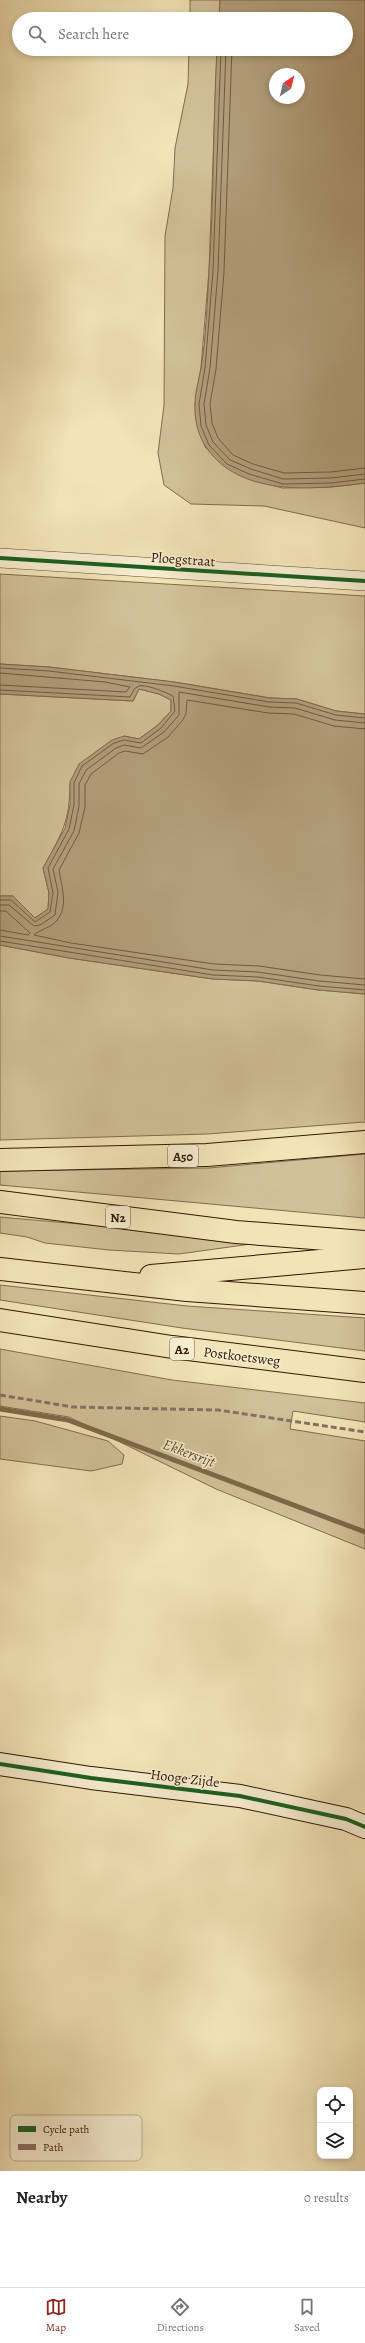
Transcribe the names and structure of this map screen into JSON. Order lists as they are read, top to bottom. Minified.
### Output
{"streets":{"highway":["A50","N2","A2","Postkoetsweg"],"street":["Ploegstraat","Hooge Zijde"]},"water":["Ekkersrijt"],"legend":["Cycle path","Path"],"north":"top right","page":{"search":"Search here","heading":["Nearby","0 results"],"nav":["Map","Directions","Saved"]}}
